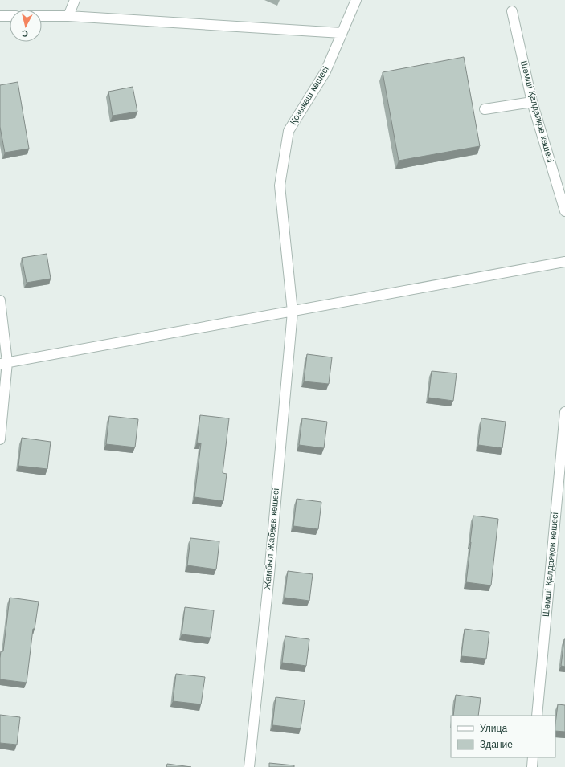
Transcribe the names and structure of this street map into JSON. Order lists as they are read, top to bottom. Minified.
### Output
{"streets":{"street":["Қозыкөш көшесі","Шәмші Қалдаяқов көшесі","Жамбыл Жабаев көшесі"]},"crossings":[["Қозыкөш көшесі","Жамбыл Жабаев көшесі"]],"legend":["Улица","Здание"],"north":"bottom"}
